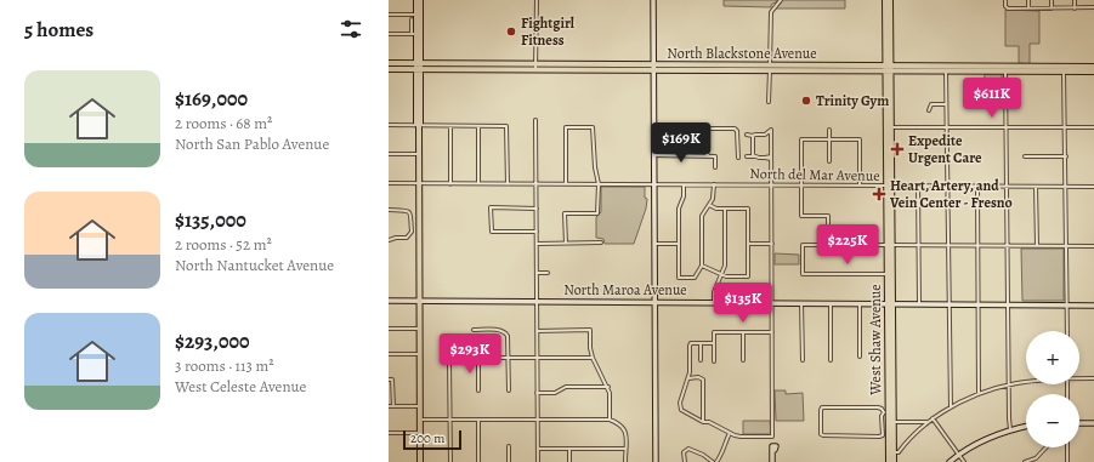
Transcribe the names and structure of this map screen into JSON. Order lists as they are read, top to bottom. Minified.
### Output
{"streets":{"main road":["North Blackstone Avenue","North Maroa Avenue","West Shaw Avenue"],"street":["North del Mar Avenue"]},"crossings":[["North Blackstone Avenue","West Shaw Avenue"],["North del Mar Avenue","West Shaw Avenue"],["North Maroa Avenue","West Shaw Avenue"]],"places":{"other":["Fightgirl Fitness","Trinity Gym"],"health":["Expedite Urgent Care","Heart, Artery, and Vein Center - Fresno"]},"scale_bar":"200 m","page":{"heading":"5 homes","list":[{"name":"$169,000","note":"2 rooms · 68 m² · North San Pablo Avenue"},{"name":"$135,000","note":"2 rooms · 52 m² · North Nantucket Avenue"},{"name":"$293,000","note":"3 rooms · 113 m² · West Celeste Avenue"}],"price":["$611K","$169K","$225K","$135K","$293K"],"map_buttons":["+","−"],"scale":"200 m"}}
